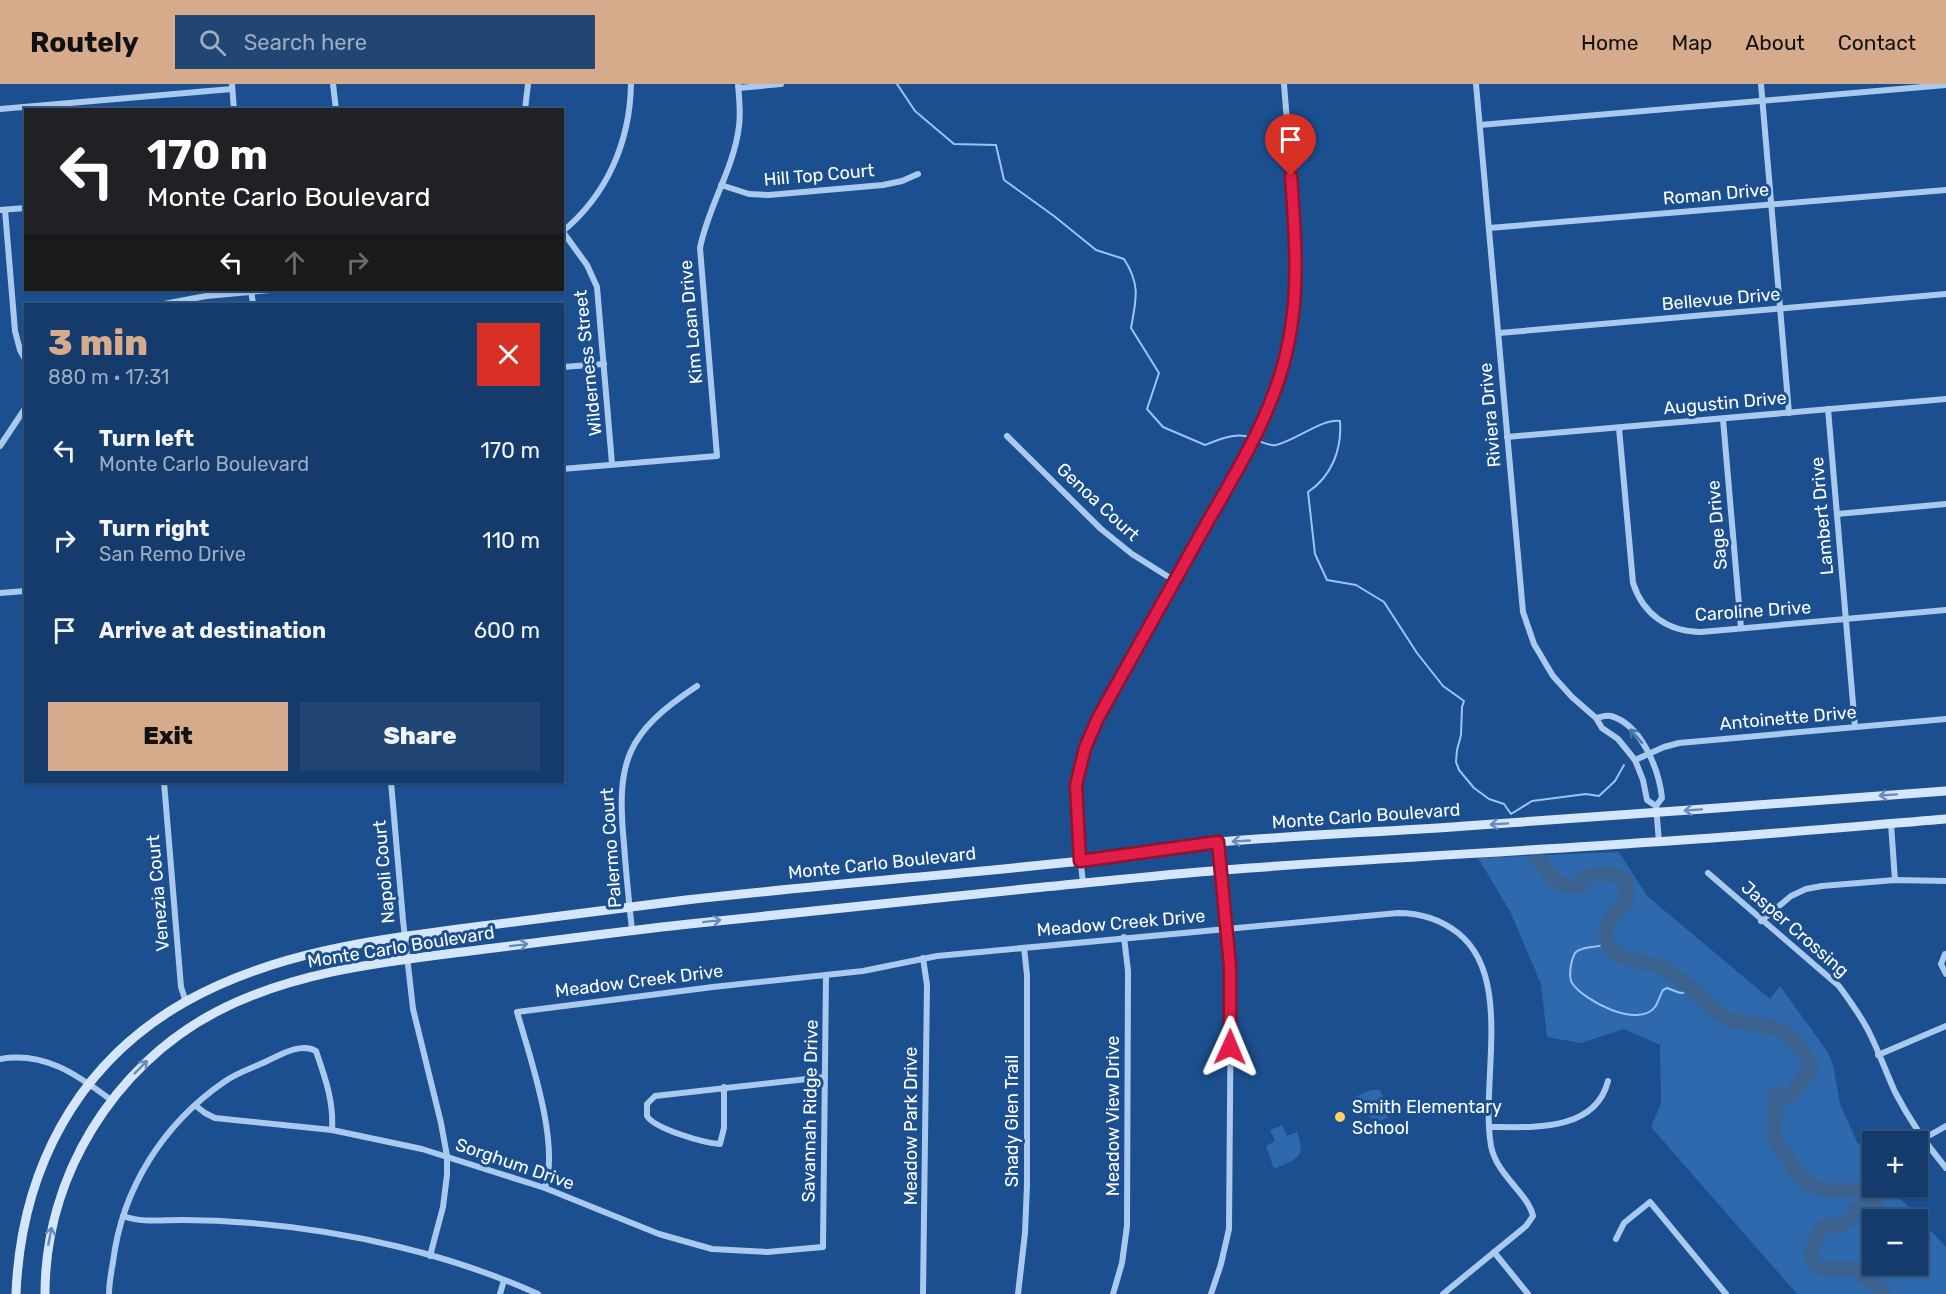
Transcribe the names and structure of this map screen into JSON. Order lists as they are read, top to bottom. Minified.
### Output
{"streets":{"main road":["Monte Carlo Boulevard"],"street":["Hill Top Court","Roman Drive","Bellevue Drive","Kim Loan Drive","Wilderness Street","Augustin Drive","Riviera Drive","Genoa Court","Lambert Drive","Sage Drive","Caroline Drive","Antoinette Drive","Palermo Court","Napoli Court","Venezia Court","Meadow Creek Drive","Jasper Crossing","Savannah Ridge Drive","Meadow View Drive","Shady Glen Trail","Meadow Park Drive","Sorghum Drive"]},"crossings":[["Hill Top Court","Kim Loan Drive"],["Roman Drive","Riviera Drive"],["Bellevue Drive","Riviera Drive"],["Kim Loan Drive","Wilderness Street"],["Augustin Drive","Riviera Drive"],["Augustin Drive","Lambert Drive"],["Augustin Drive","Sage Drive"],["Augustin Drive","Caroline Drive"],["Riviera Drive","Antoinette Drive"],["Riviera Drive","Monte Carlo Boulevard"],["Lambert Drive","Caroline Drive"],["Lambert Drive","Antoinette Drive"],["Sage Drive","Caroline Drive"],["Monte Carlo Boulevard","Palermo Court"],["Monte Carlo Boulevard","Napoli Court"],["Monte Carlo Boulevard","Venezia Court"],["Napoli Court","Sorghum Drive"],["Meadow Creek Drive","Savannah Ridge Drive"],["Meadow Creek Drive","Meadow View Drive"],["Meadow Creek Drive","Shady Glen Trail"],["Meadow Creek Drive","Meadow Park Drive"],["Meadow Creek Drive","Sorghum Drive"],["Savannah Ridge Drive","Sorghum Drive"]],"places":["Smith Elementary School"],"page":{"header":"Routely","search":"Search here","nav":["Home","Map","About","Contact"],"turn":["170 m","Monte Carlo Boulevard"],"heading":["3 min","880 m · 17:31"],"list":[{"name":"Turn left","note":"Monte Carlo Boulevard","value":"170 m"},{"name":"Turn right","note":"San Remo Drive","value":"110 m"},{"name":"Arrive at destination","value":"600 m"}],"buttons":["Exit","Share"],"map_buttons":["+","−"]}}
